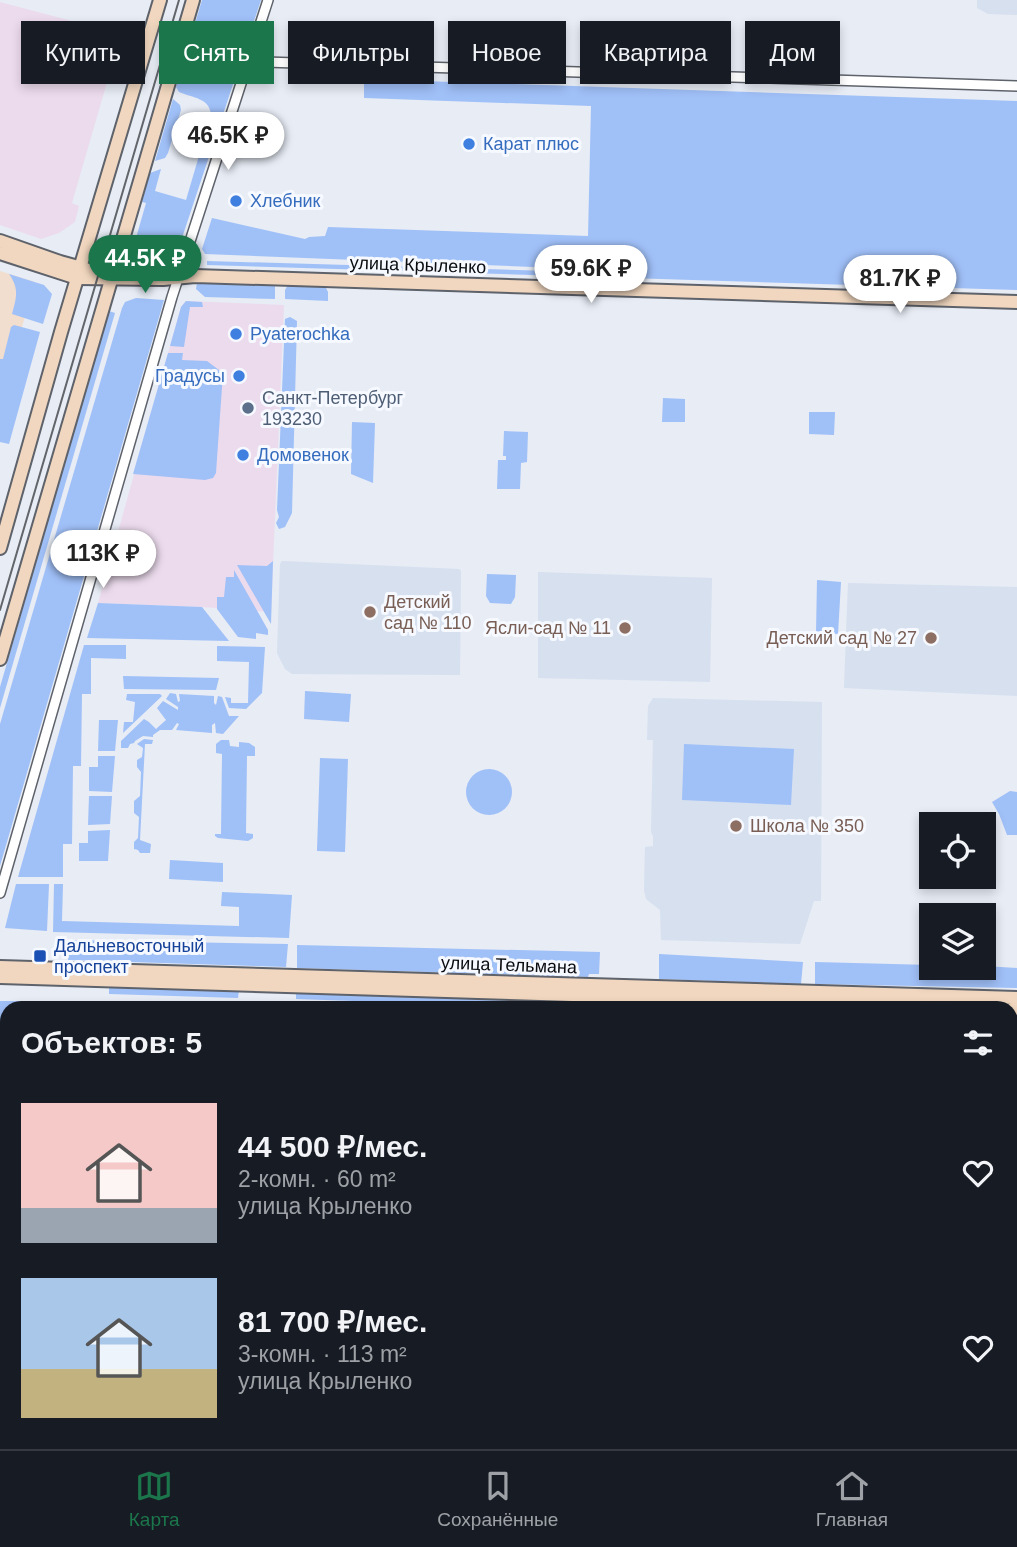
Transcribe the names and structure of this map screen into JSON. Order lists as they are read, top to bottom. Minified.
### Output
{"streets":{"street":["улица Крыленко","улица Тельмана"]},"places":{"other":["Карат плюс","Хлебник","Pyaterochka","Градусы","Санкт-Петербург 193230","Домовенок","Детский сад № 110","Ясли-сад № 11","Детский сад № 27","Школа № 350"],"transit":["Дальневосточный проспект"]},"page":{"chip":["Купить","Снять","Фильтры","Новое","Квартира","Дом"],"price":["46.5K ₽","44.5K ₽","59.6K ₽","81.7K ₽","113K ₽"],"heading":"Объектов: 5","list":[{"name":"44 500 ₽/мес.","note":"2-комн. · 60 m² · улица Крыленко"},{"name":"81 700 ₽/мес.","note":"3-комн. · 113 m² · улица Крыленко"}],"tabs":["Карта","Сохранённые","Главная"]}}
